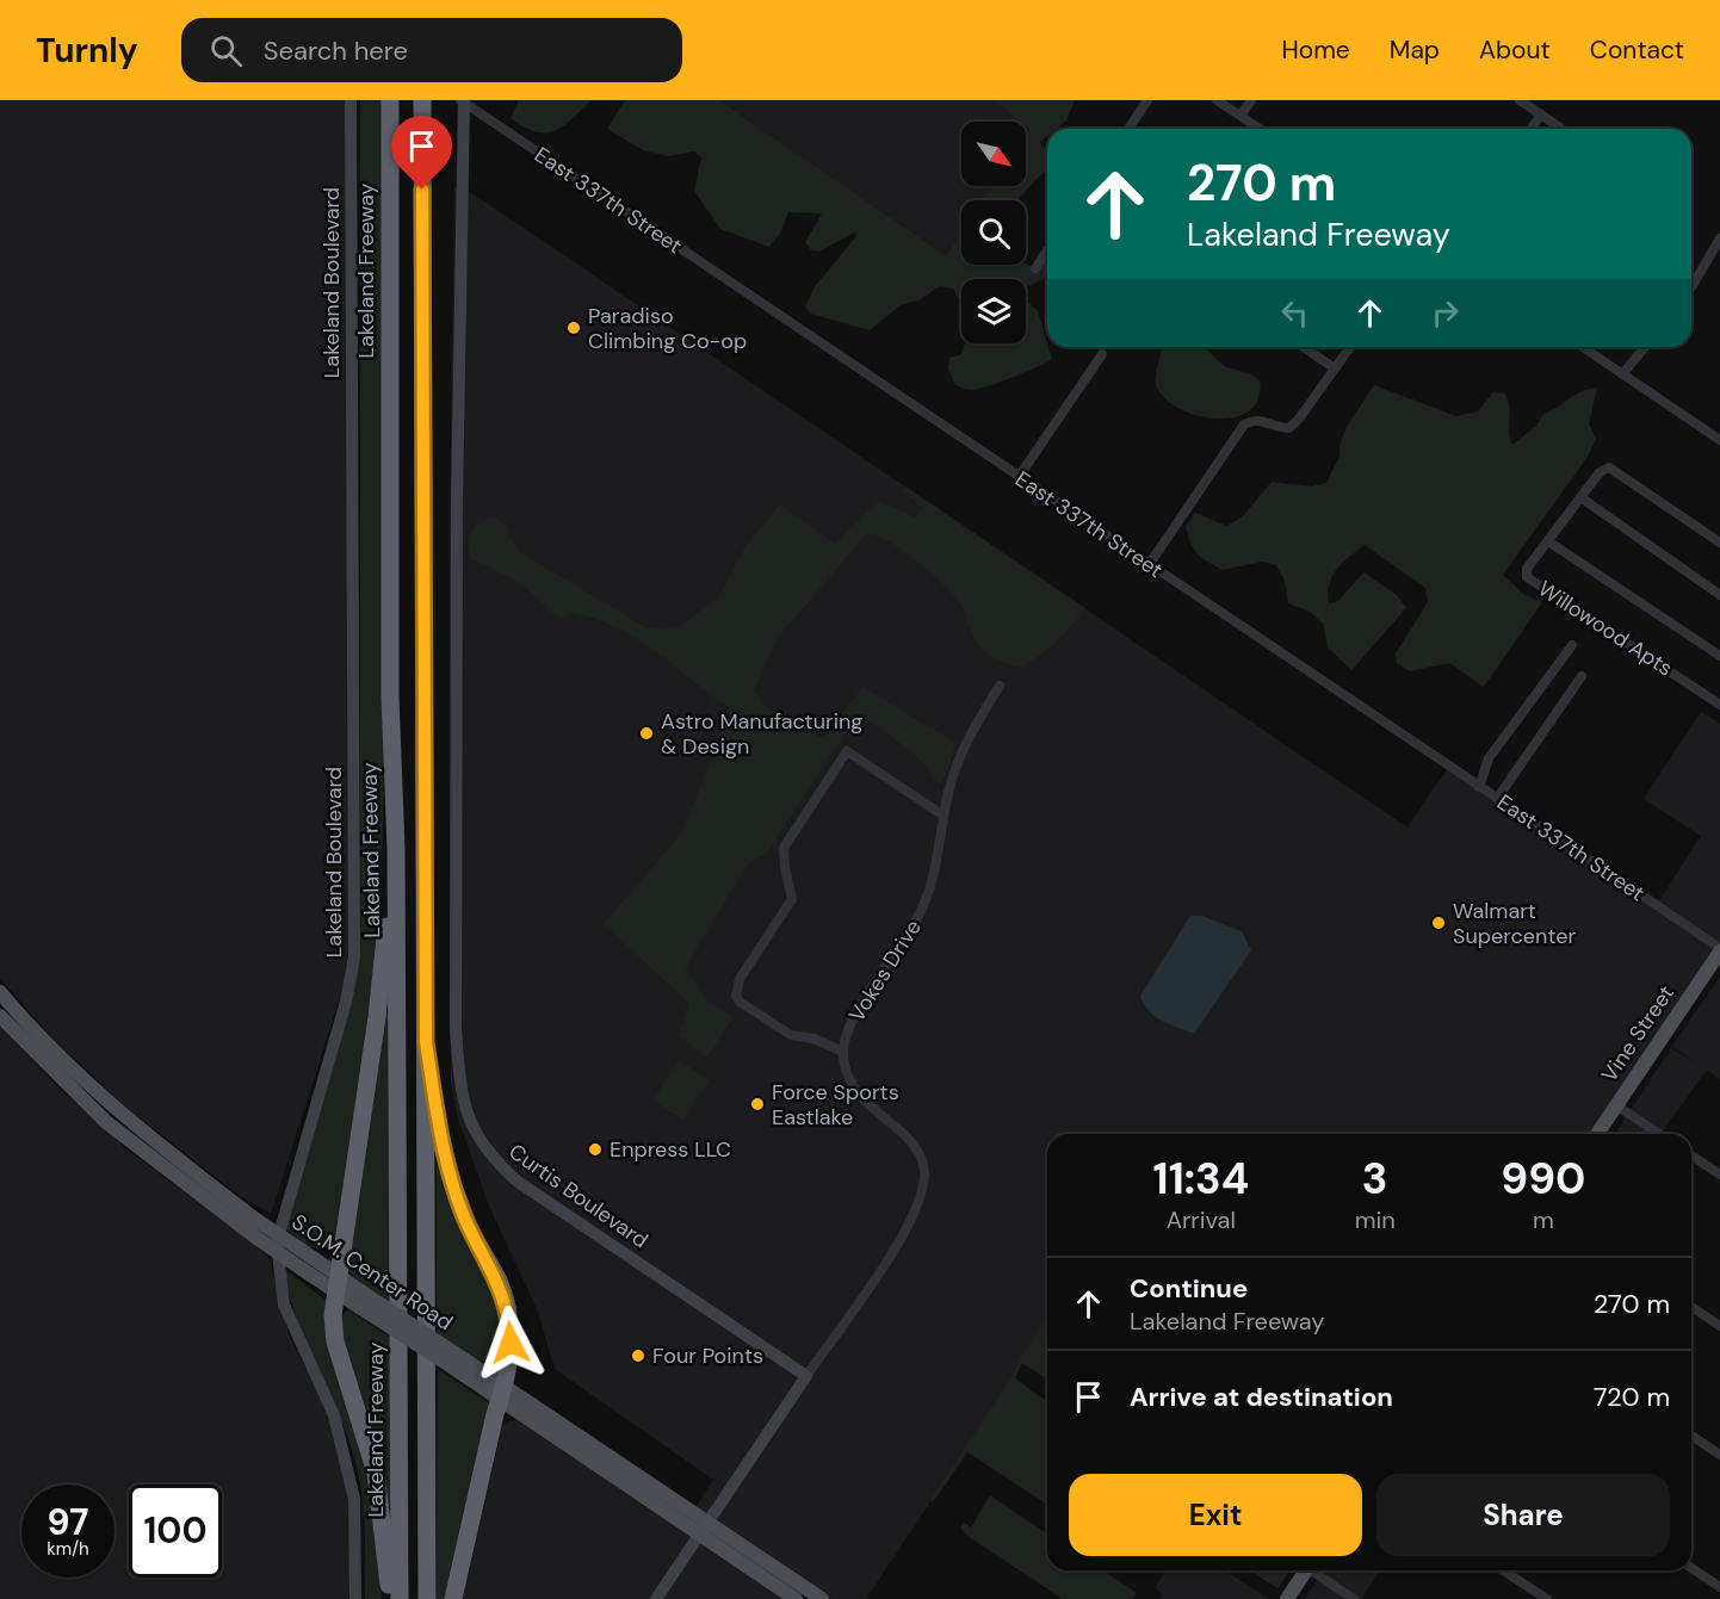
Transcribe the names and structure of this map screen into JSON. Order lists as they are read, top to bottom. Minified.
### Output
{"streets":{"highway":["Lakeland Freeway"],"main road":["Vine Street","S.O.M. Center Road"],"street":["East 337th Street","Lakeland Boulevard","Willowood Apts","Vokes Drive","Curtis Boulevard"]},"crossings":[["East 337th Street","Vine Street"],["East 337th Street","Curtis Boulevard"]],"places":["Paradiso Climbing Co-op","Astro Manufacturing & Design","Walmart Supercenter","Force Sports Eastlake","Enpress LLC","Four Points"],"north":"bottom right","page":{"header":"Turnly","search":"Search here","nav":["Home","Map","About","Contact"],"turn":["270 m","Lakeland Freeway"],"eta":["11:34","Arrival","3","min","990","m"],"list":[{"name":"Continue","note":"Lakeland Freeway","value":"270 m"},{"name":"Arrive at destination","value":"720 m"}],"buttons":["Exit","Share"],"speed":"97 km/h","limit":"100"}}
